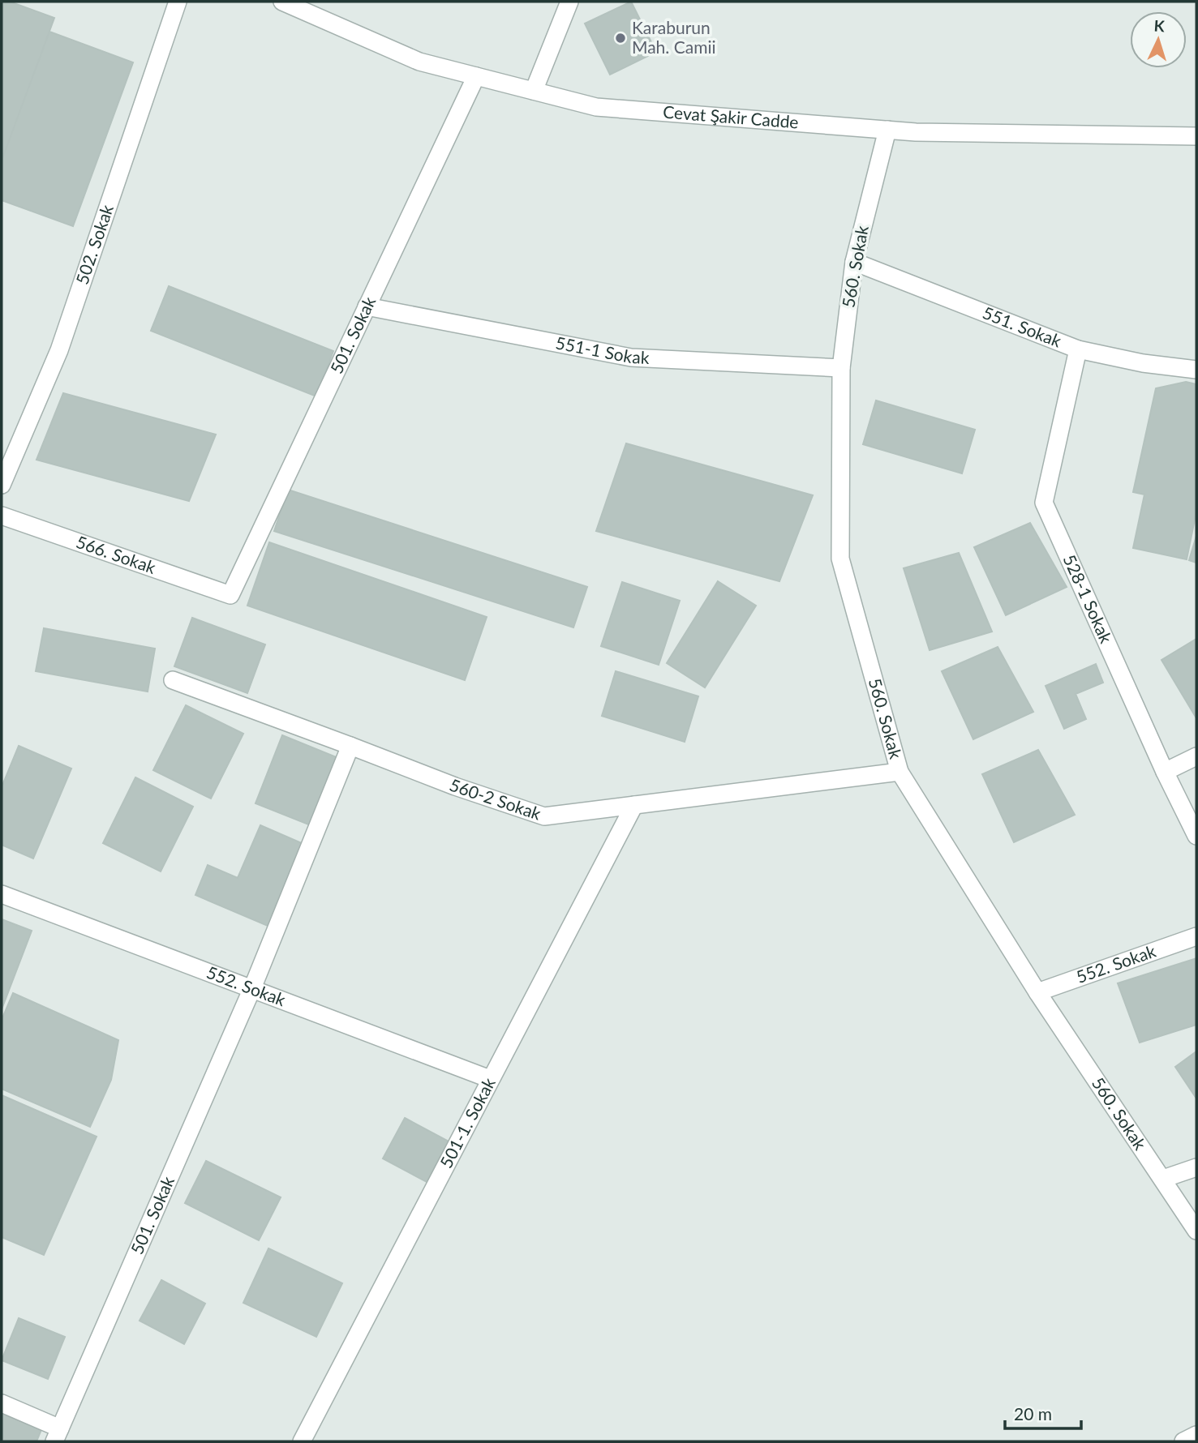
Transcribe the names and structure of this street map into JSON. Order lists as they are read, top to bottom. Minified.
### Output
{"streets":{"street":["Cevat Şakir Cadde","502. Sokak","560. Sokak","551. Sokak","501. Sokak","551-1 Sokak","566. Sokak","528-1 Sokak","560-2 Sokak","552. Sokak","501-1. Sokak"]},"crossings":[["Cevat Şakir Cadde","560. Sokak"],["Cevat Şakir Cadde","501. Sokak"],["560. Sokak","551. Sokak"],["560. Sokak","551-1 Sokak"],["560. Sokak","560-2 Sokak"],["560. Sokak","552. Sokak"],["551. Sokak","528-1 Sokak"],["501. Sokak","551-1 Sokak"],["501. Sokak","566. Sokak"],["501. Sokak","560-2 Sokak"],["501. Sokak","552. Sokak"],["560-2 Sokak","501-1. Sokak"],["552. Sokak","501-1. Sokak"]],"places":["Karaburun Mah. Camii"],"scale_bar":"20 m","north":"top"}
